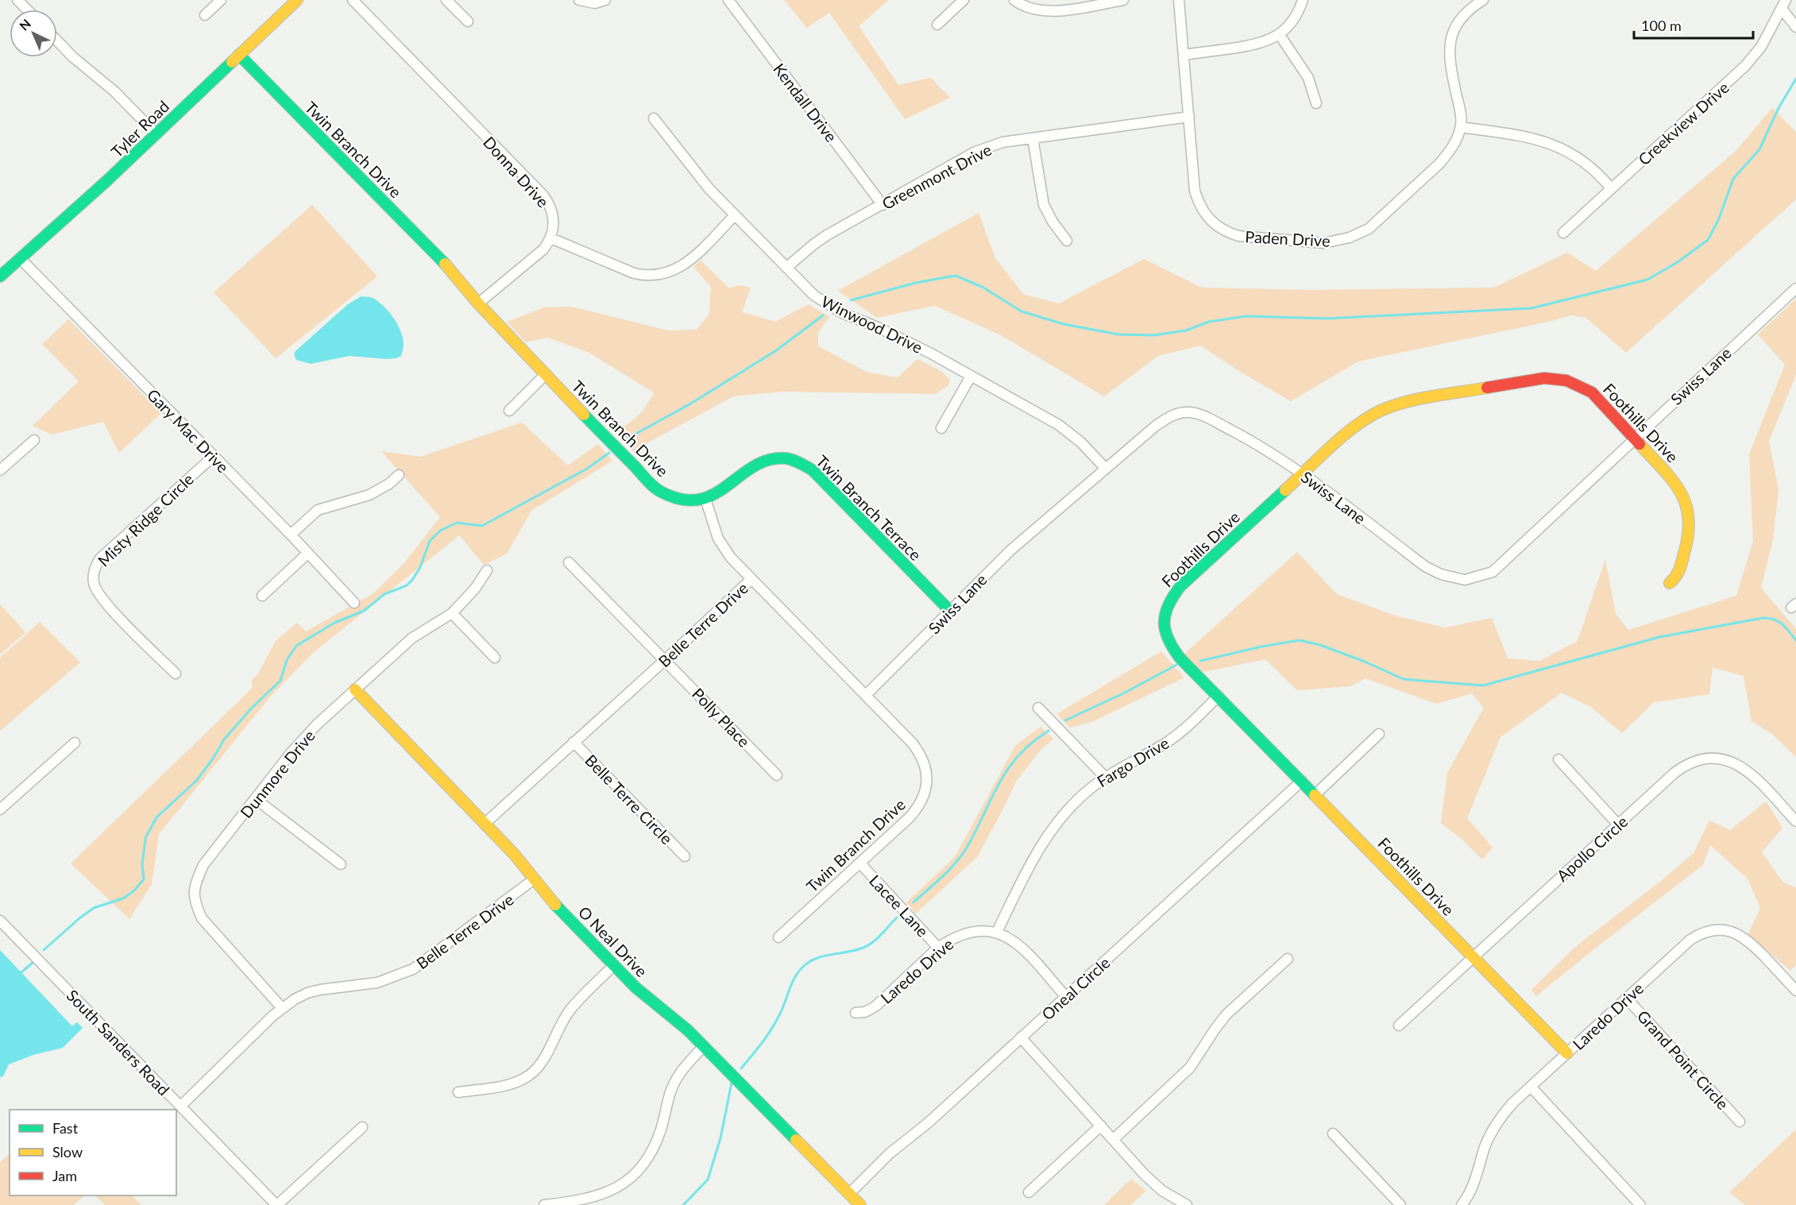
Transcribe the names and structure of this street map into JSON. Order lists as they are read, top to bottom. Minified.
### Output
{"streets":{"street":["Kendall Drive","Creekview Drive","Tyler Road","Twin Branch Drive","Donna Drive","Greenmont Drive","Paden Drive","Winwood Drive","Swiss Lane","Foothills Drive","Gary Mac Drive","Twin Branch Terrace","Misty Ridge Circle","Belle Terre Drive","Polly Place","Fargo Drive","Dunmore Drive","Belle Terre Circle","Apollo Circle","Lacee Lane","O Neal Drive","Laredo Drive","Oneal Circle","South Sanders Road","Grand Point Circle"]},"crossings":[["Kendall Drive","Greenmont Drive"],["Tyler Road","Twin Branch Drive"],["Tyler Road","Gary Mac Drive"],["Twin Branch Drive","Swiss Lane"],["Twin Branch Drive","Twin Branch Terrace"],["Twin Branch Drive","Belle Terre Drive"],["Twin Branch Drive","Lacee Lane"],["Greenmont Drive","Paden Drive"],["Greenmont Drive","Winwood Drive"],["Winwood Drive","Swiss Lane"],["Swiss Lane","Foothills Drive"],["Swiss Lane","Twin Branch Terrace"],["Foothills Drive","Fargo Drive"],["Foothills Drive","Apollo Circle"],["Foothills Drive","Laredo Drive"],["Foothills Drive","Oneal Circle"],["Gary Mac Drive","Misty Ridge Circle"],["Belle Terre Drive","Polly Place"],["Belle Terre Drive","Dunmore Drive"],["Belle Terre Drive","Belle Terre Circle"],["Belle Terre Drive","O Neal Drive"],["Belle Terre Drive","South Sanders Road"],["Fargo Drive","Laredo Drive"],["Dunmore Drive","O Neal Drive"],["Lacee Lane","Laredo Drive"],["O Neal Drive","Oneal Circle"],["Laredo Drive","Grand Point Circle"]],"legend":["Fast","Slow","Jam"],"scale_bar":"100 m","north":"top left"}
